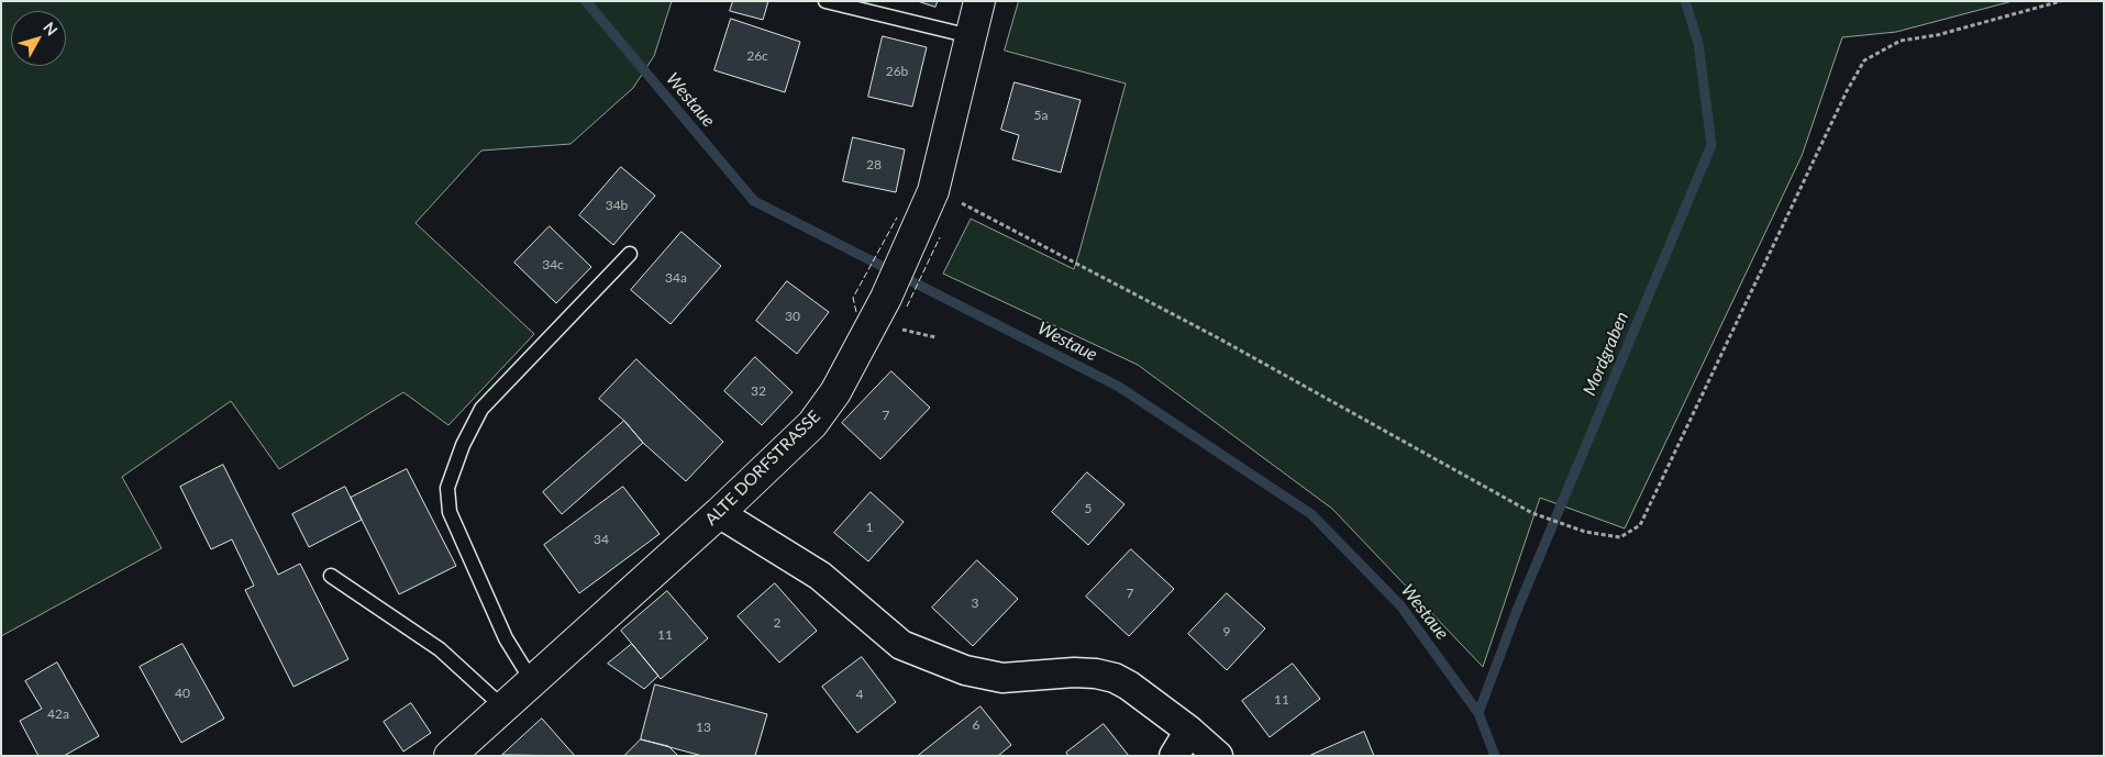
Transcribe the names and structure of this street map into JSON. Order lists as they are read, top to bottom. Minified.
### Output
{"streets":{"street":["ALTE DORFSTRASSE"]},"water":["Westaue","Mordgraben"],"house_numbers":["26c","26b","5a","28","34b","34c","34a","30","32","7","5","1","34","7","3","2","9","11","40","4","11","42a","6","13"],"north":"top right"}
